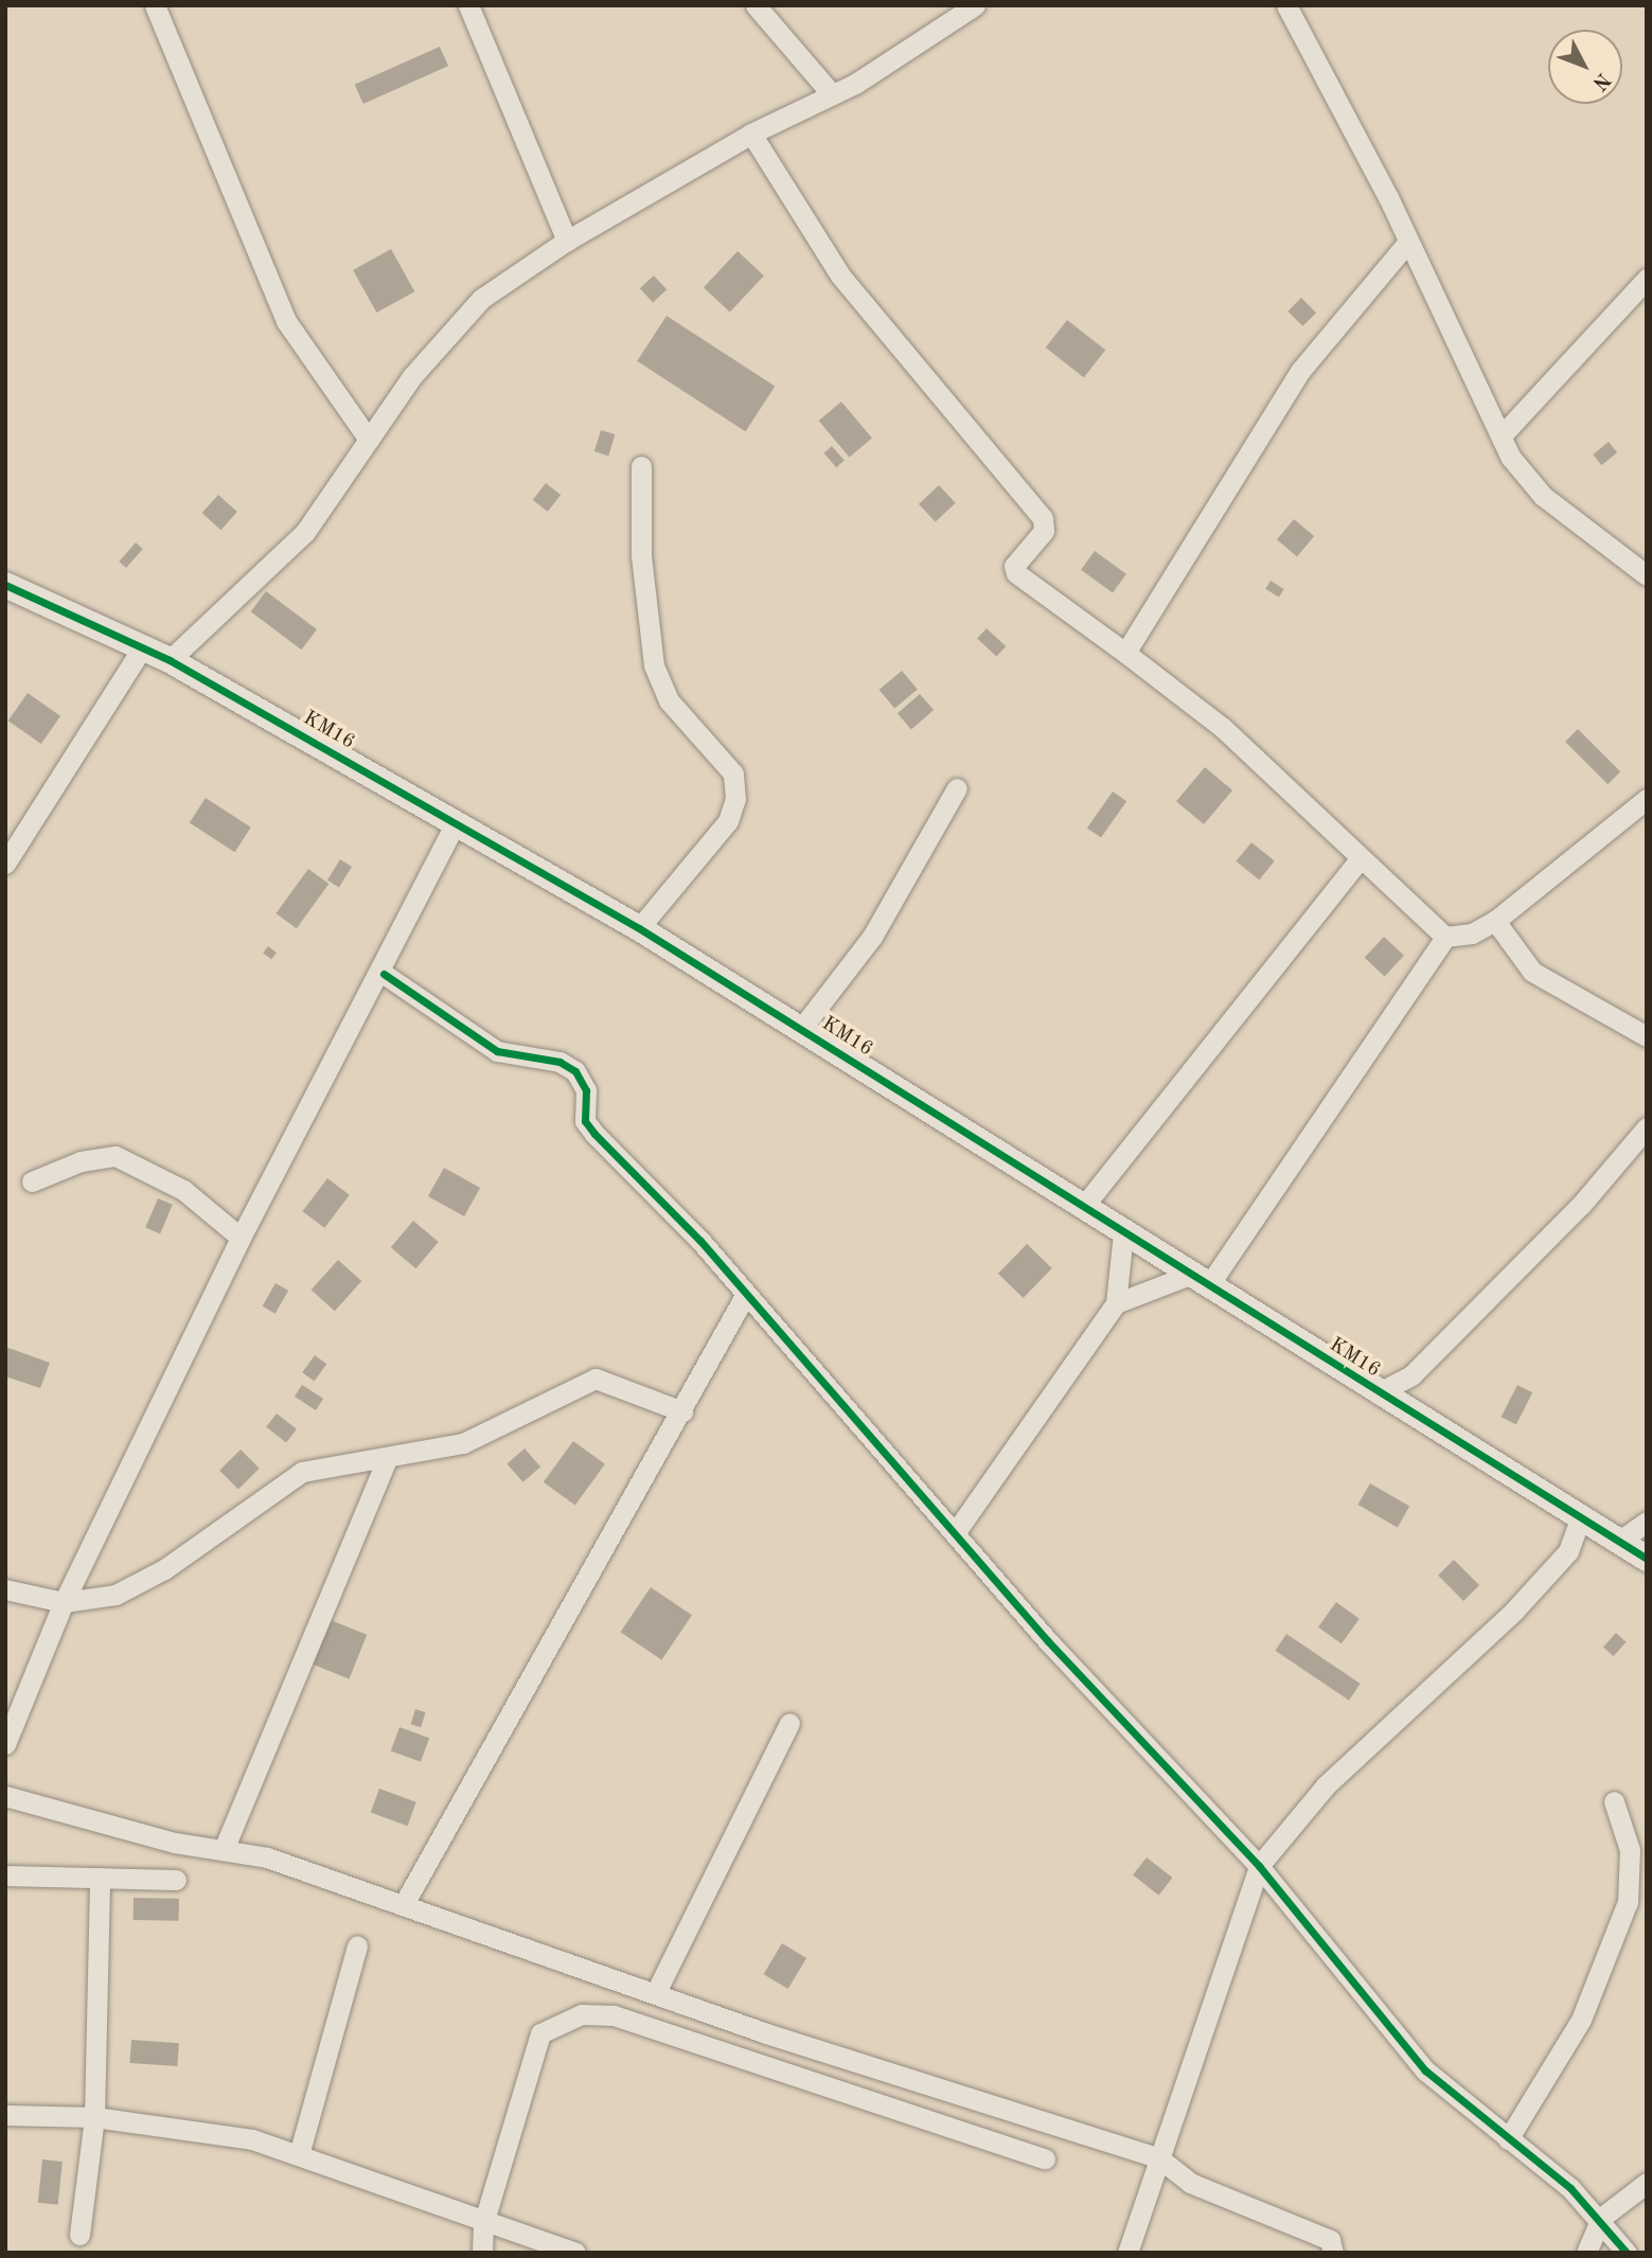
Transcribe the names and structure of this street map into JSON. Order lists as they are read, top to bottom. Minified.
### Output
{"streets":{"street":["KM16"]},"north":"bottom right"}
